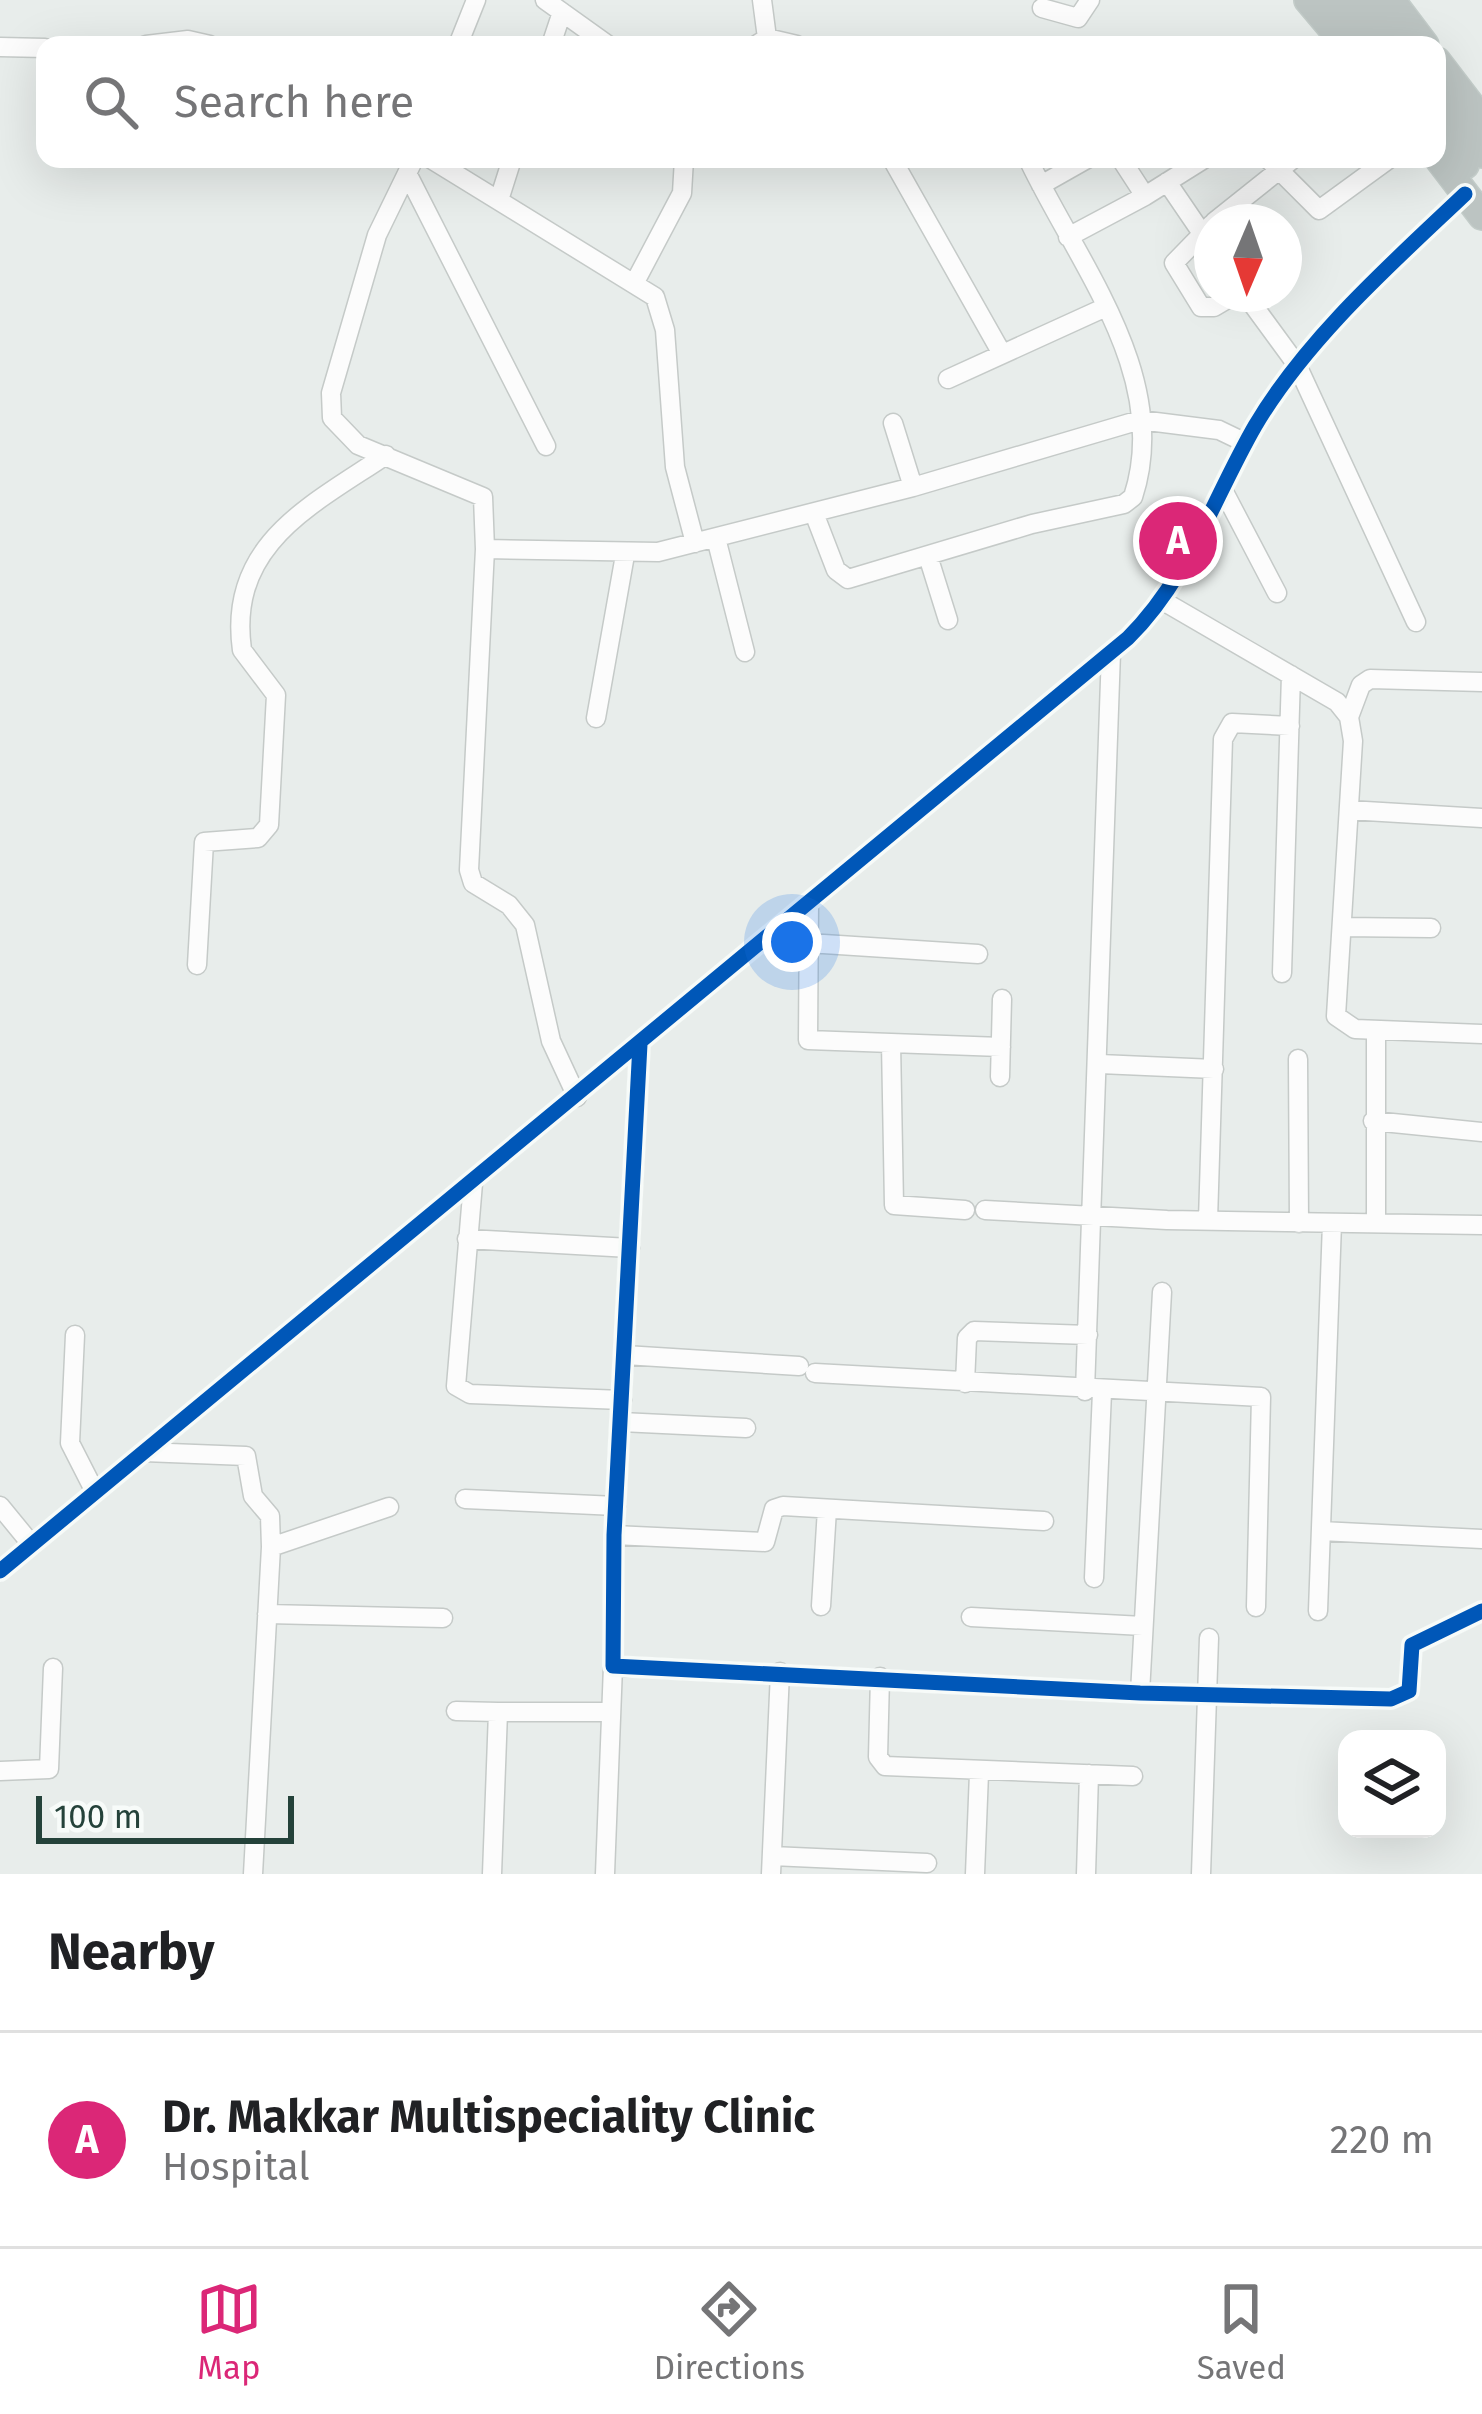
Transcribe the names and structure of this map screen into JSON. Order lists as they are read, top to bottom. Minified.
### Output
{"scale_bar":"100 m","north":"bottom","page":{"search":"Search here","pins":"A","scale":"100 m","heading":"Nearby","list":[{"mark":"A","name":"Dr. Makkar Multispeciality Clinic","note":"Hospital","value":"220 m"}],"nav":["Map","Directions","Saved"]}}
